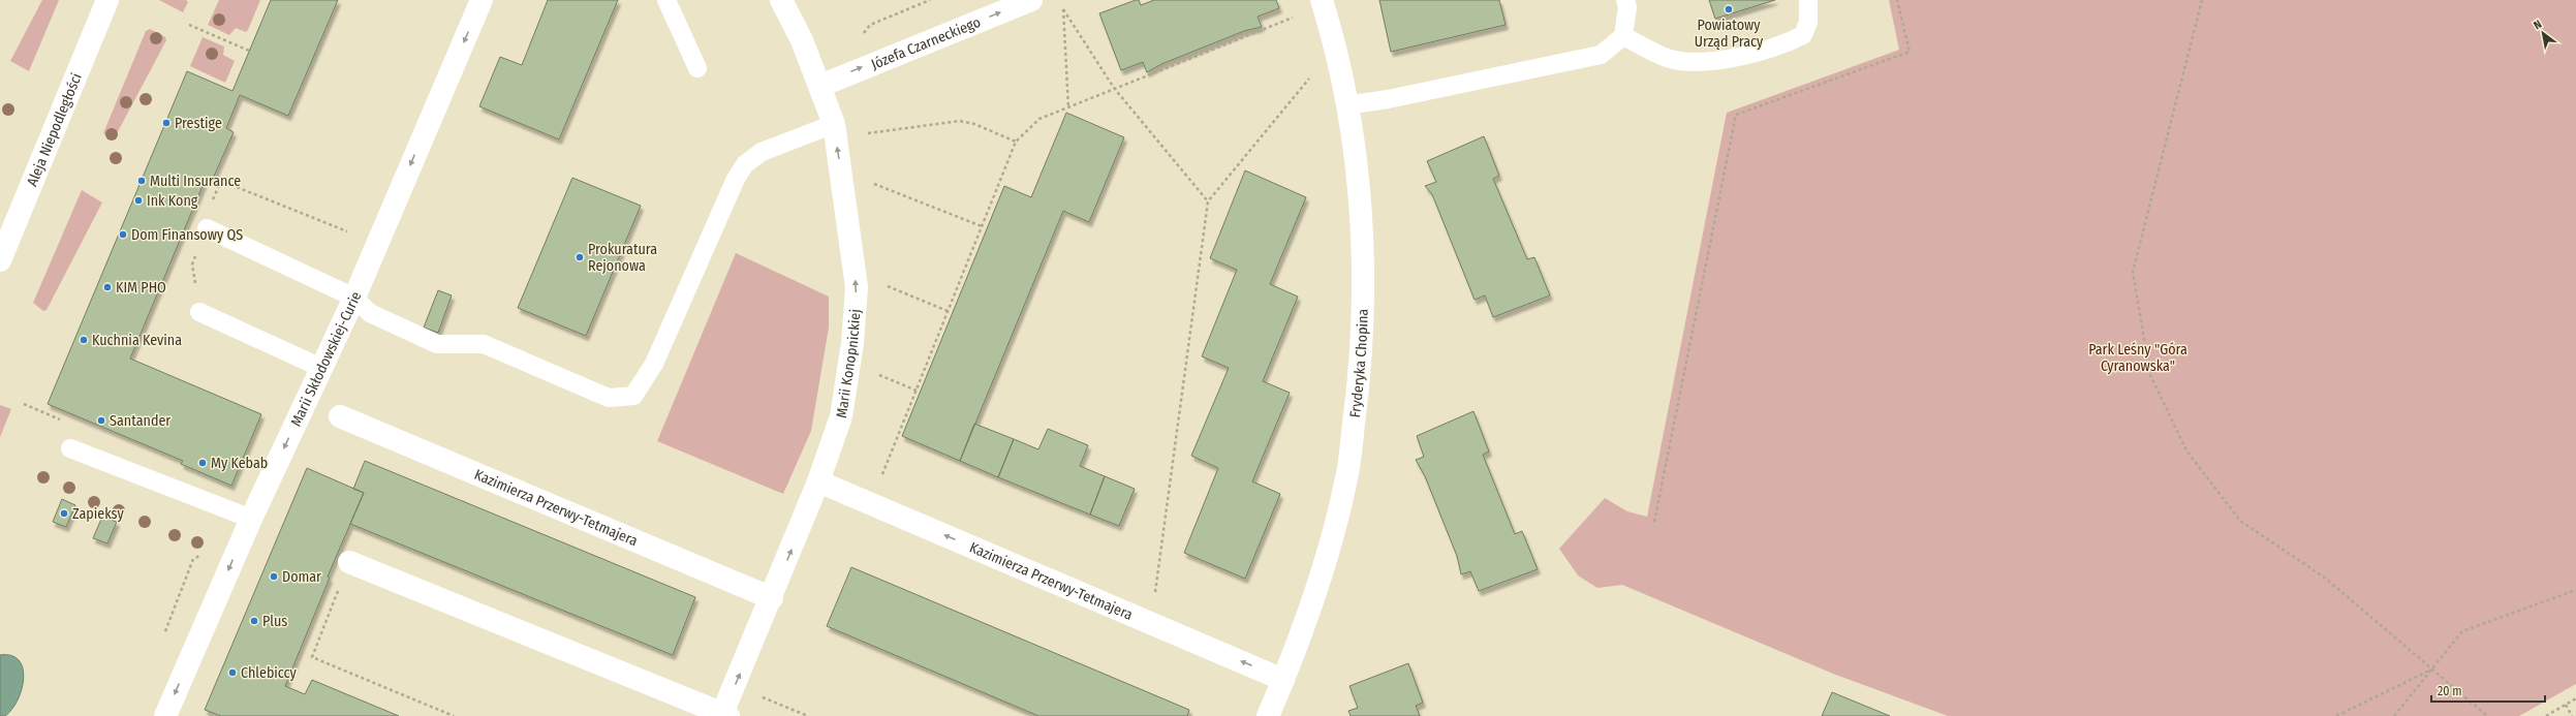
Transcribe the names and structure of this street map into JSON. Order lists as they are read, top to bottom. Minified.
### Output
{"streets":{"street":["Józefa Czarneckiego","Aleja Niepodległości","Marii Skłodowskiej-Curie","Marii Konopnickiej","Fryderyka Chopina","Kazimierza Przerwy-Tetmajera"]},"crossings":[["Józefa Czarneckiego","Marii Konopnickiej"],["Marii Konopnickiej","Kazimierza Przerwy-Tetmajera"],["Fryderyka Chopina","Kazimierza Przerwy-Tetmajera"]],"one_way":["Józefa Czarneckiego","Marii Skłodowskiej-Curie","Marii Konopnickiej","Kazimierza Przerwy-Tetmajera"],"parks":["Park Leśny \"Góra Cyranowska\""],"places":["Powiatowy Urząd Pracy","Prestige","Multi Insurance","Ink Kong","Dom Finansowy QS","Prokuratura Rejonowa","KIM PHO","Kuchnia Kevina","Santander","My Kebab","Zapieksy","Domar","Plus","Chlebiccy"],"scale_bar":"20 m","north":"top left"}
